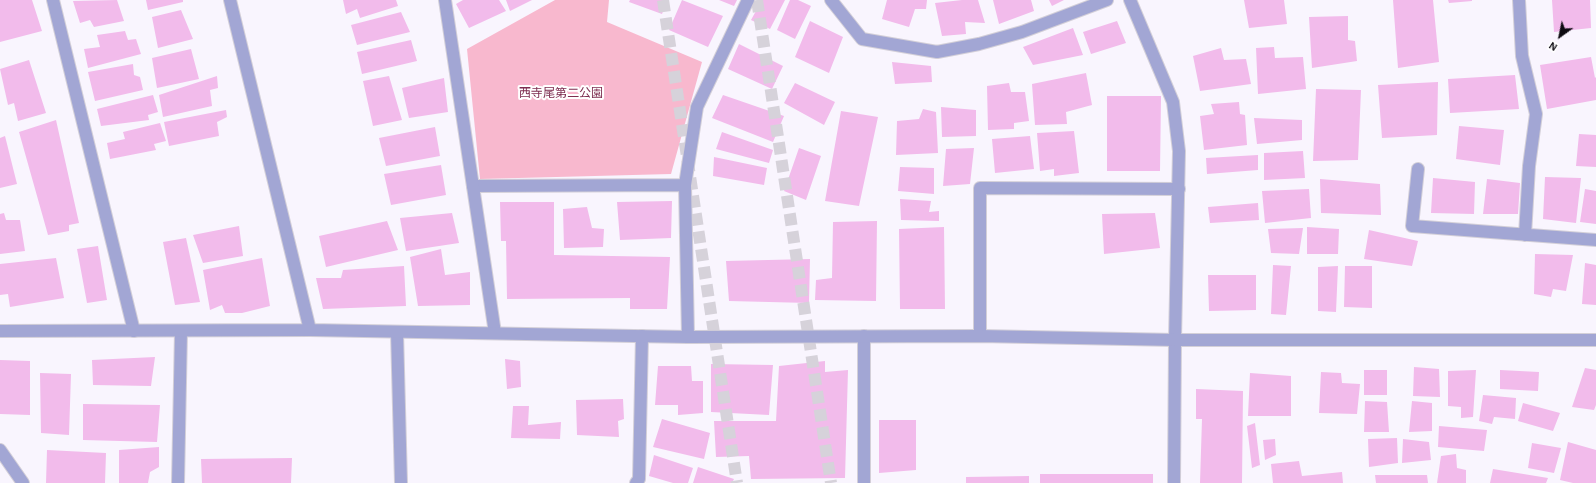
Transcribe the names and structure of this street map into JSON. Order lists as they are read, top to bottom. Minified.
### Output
{"parks":["西寺尾第二公園"],"north":"bottom left"}
